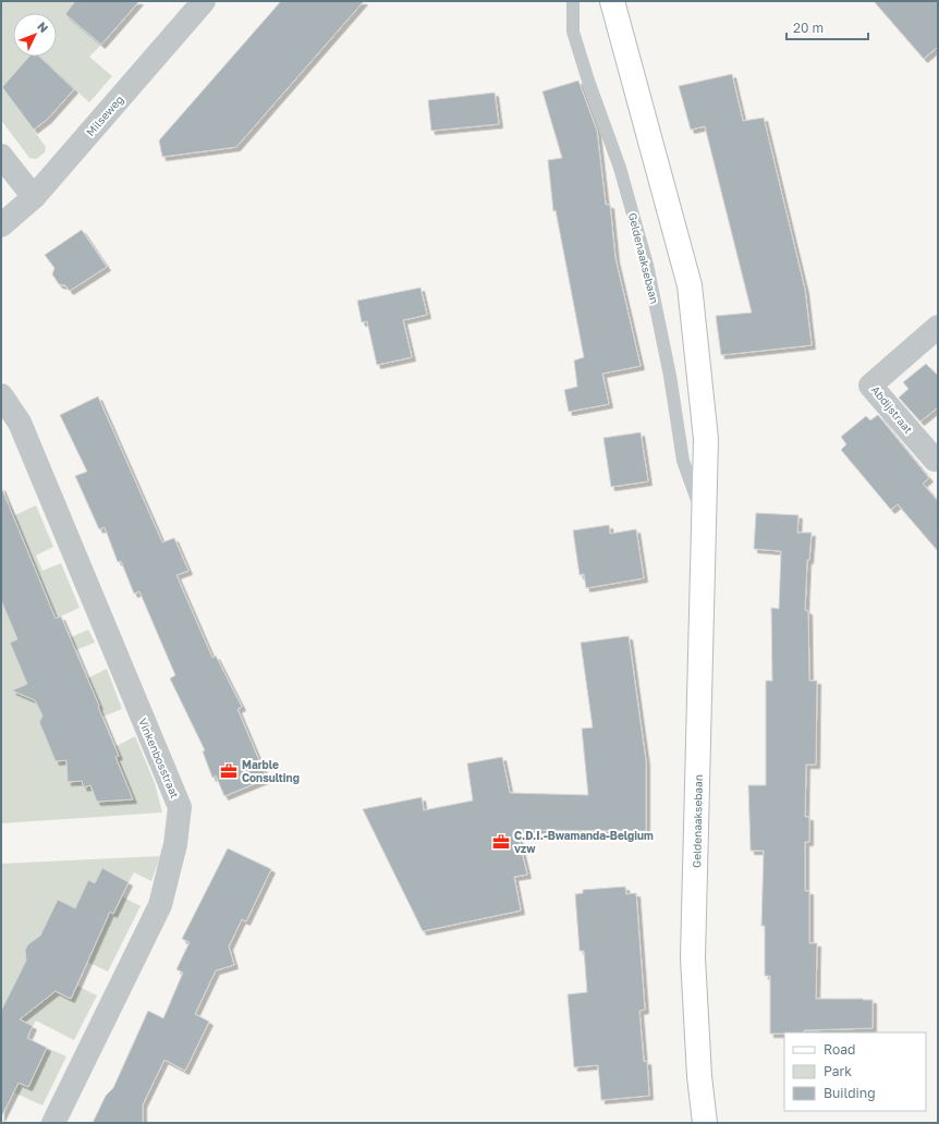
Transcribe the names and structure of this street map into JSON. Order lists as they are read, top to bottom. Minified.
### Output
{"streets":{"street":["Milseweg","Geldenaaksebaan","Abdijstraat","Vinkenbosstraat"]},"places":{"office":["Marble Consulting","C.D.I.-Bwamanda-Belgium vzw"]},"legend":["Road","Park","Building"],"scale_bar":"20 m","north":"top right"}
